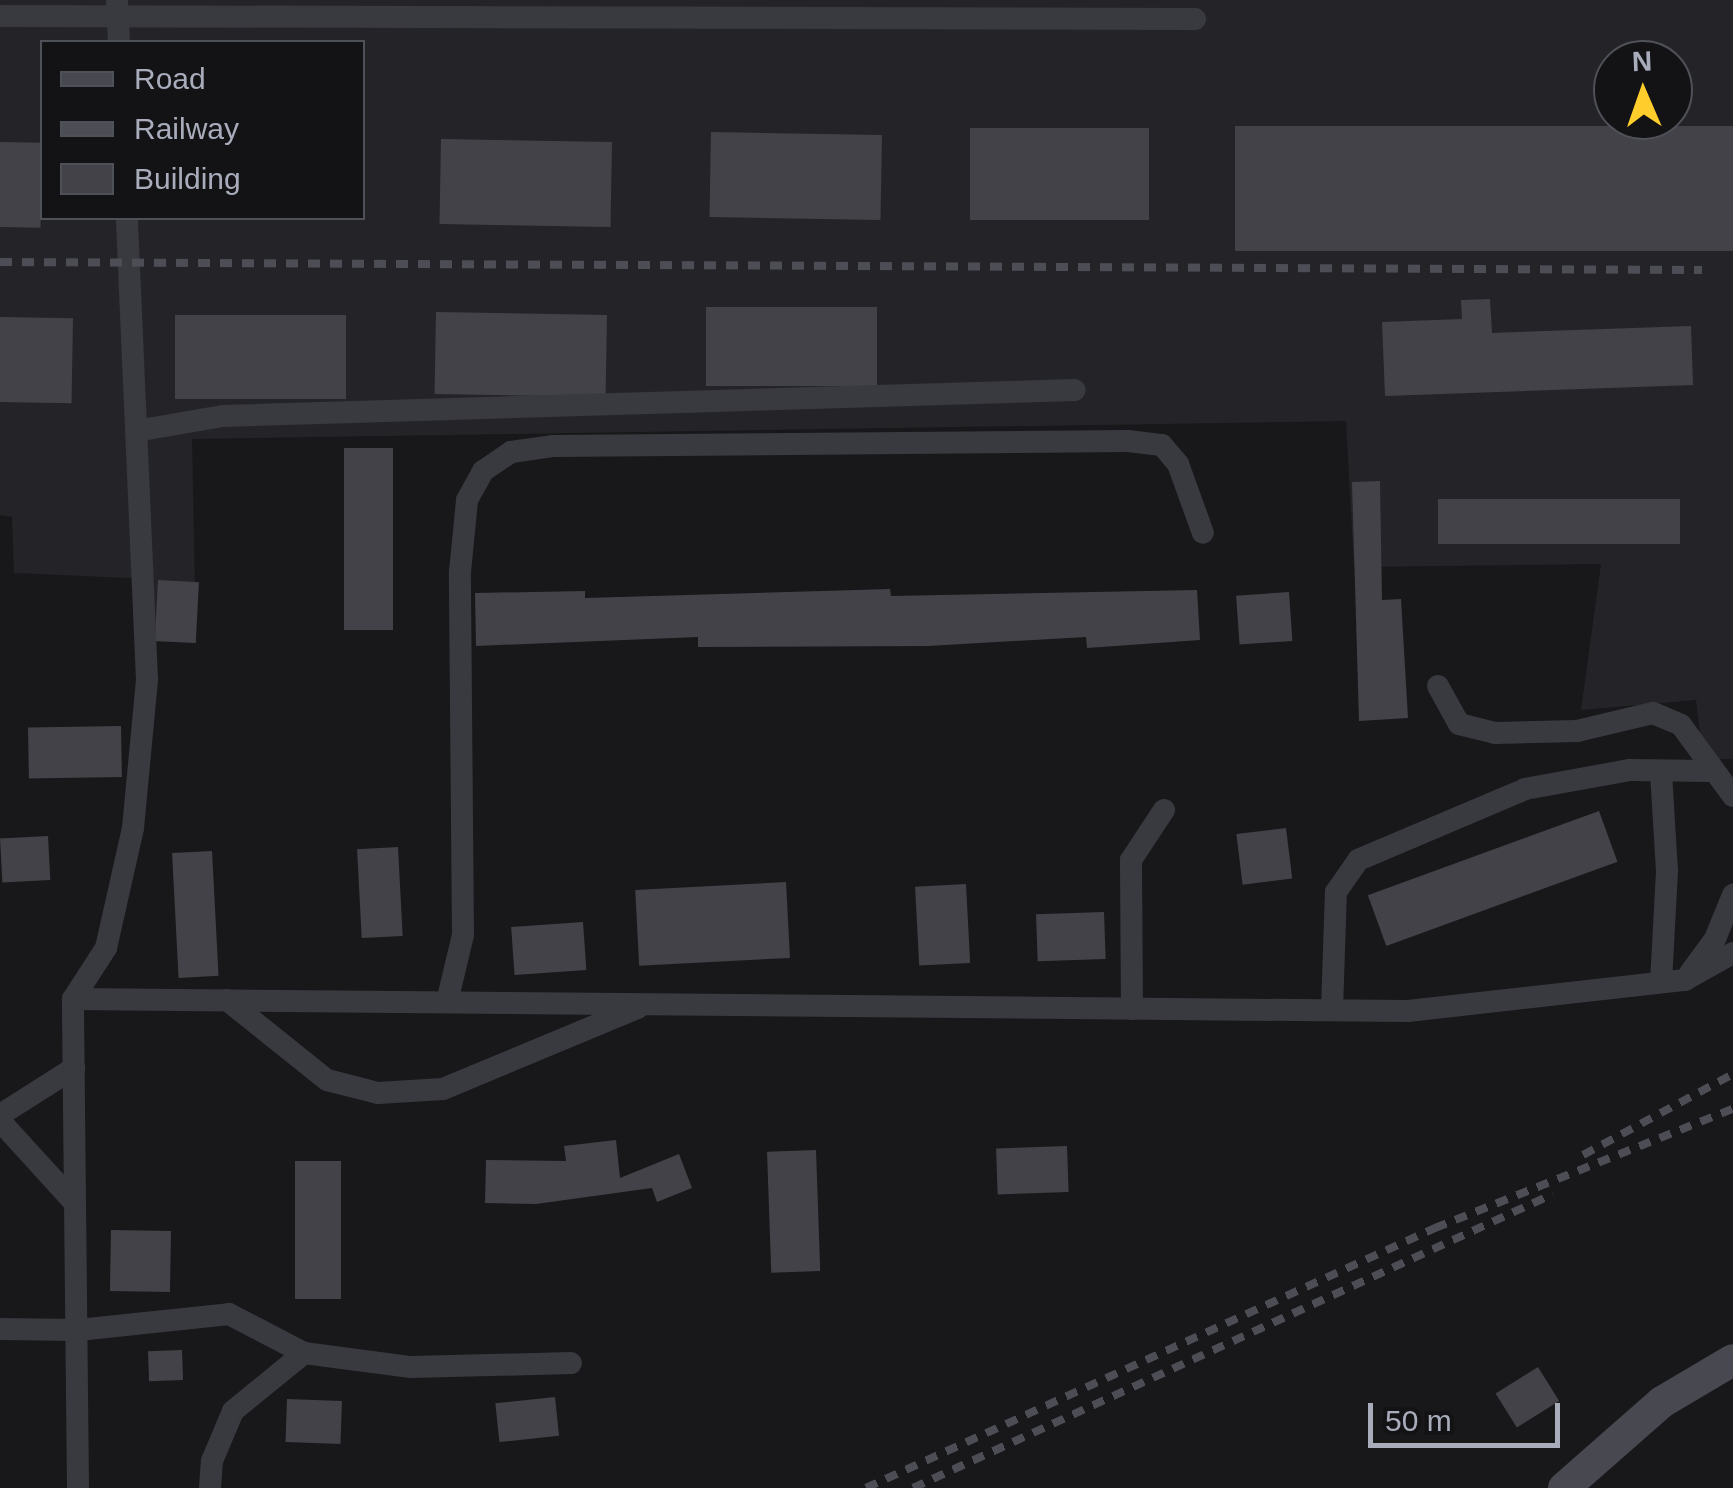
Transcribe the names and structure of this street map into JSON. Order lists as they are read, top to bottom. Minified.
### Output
{"legend":["Road","Railway","Building"],"scale_bar":"50 m","north":"top"}
